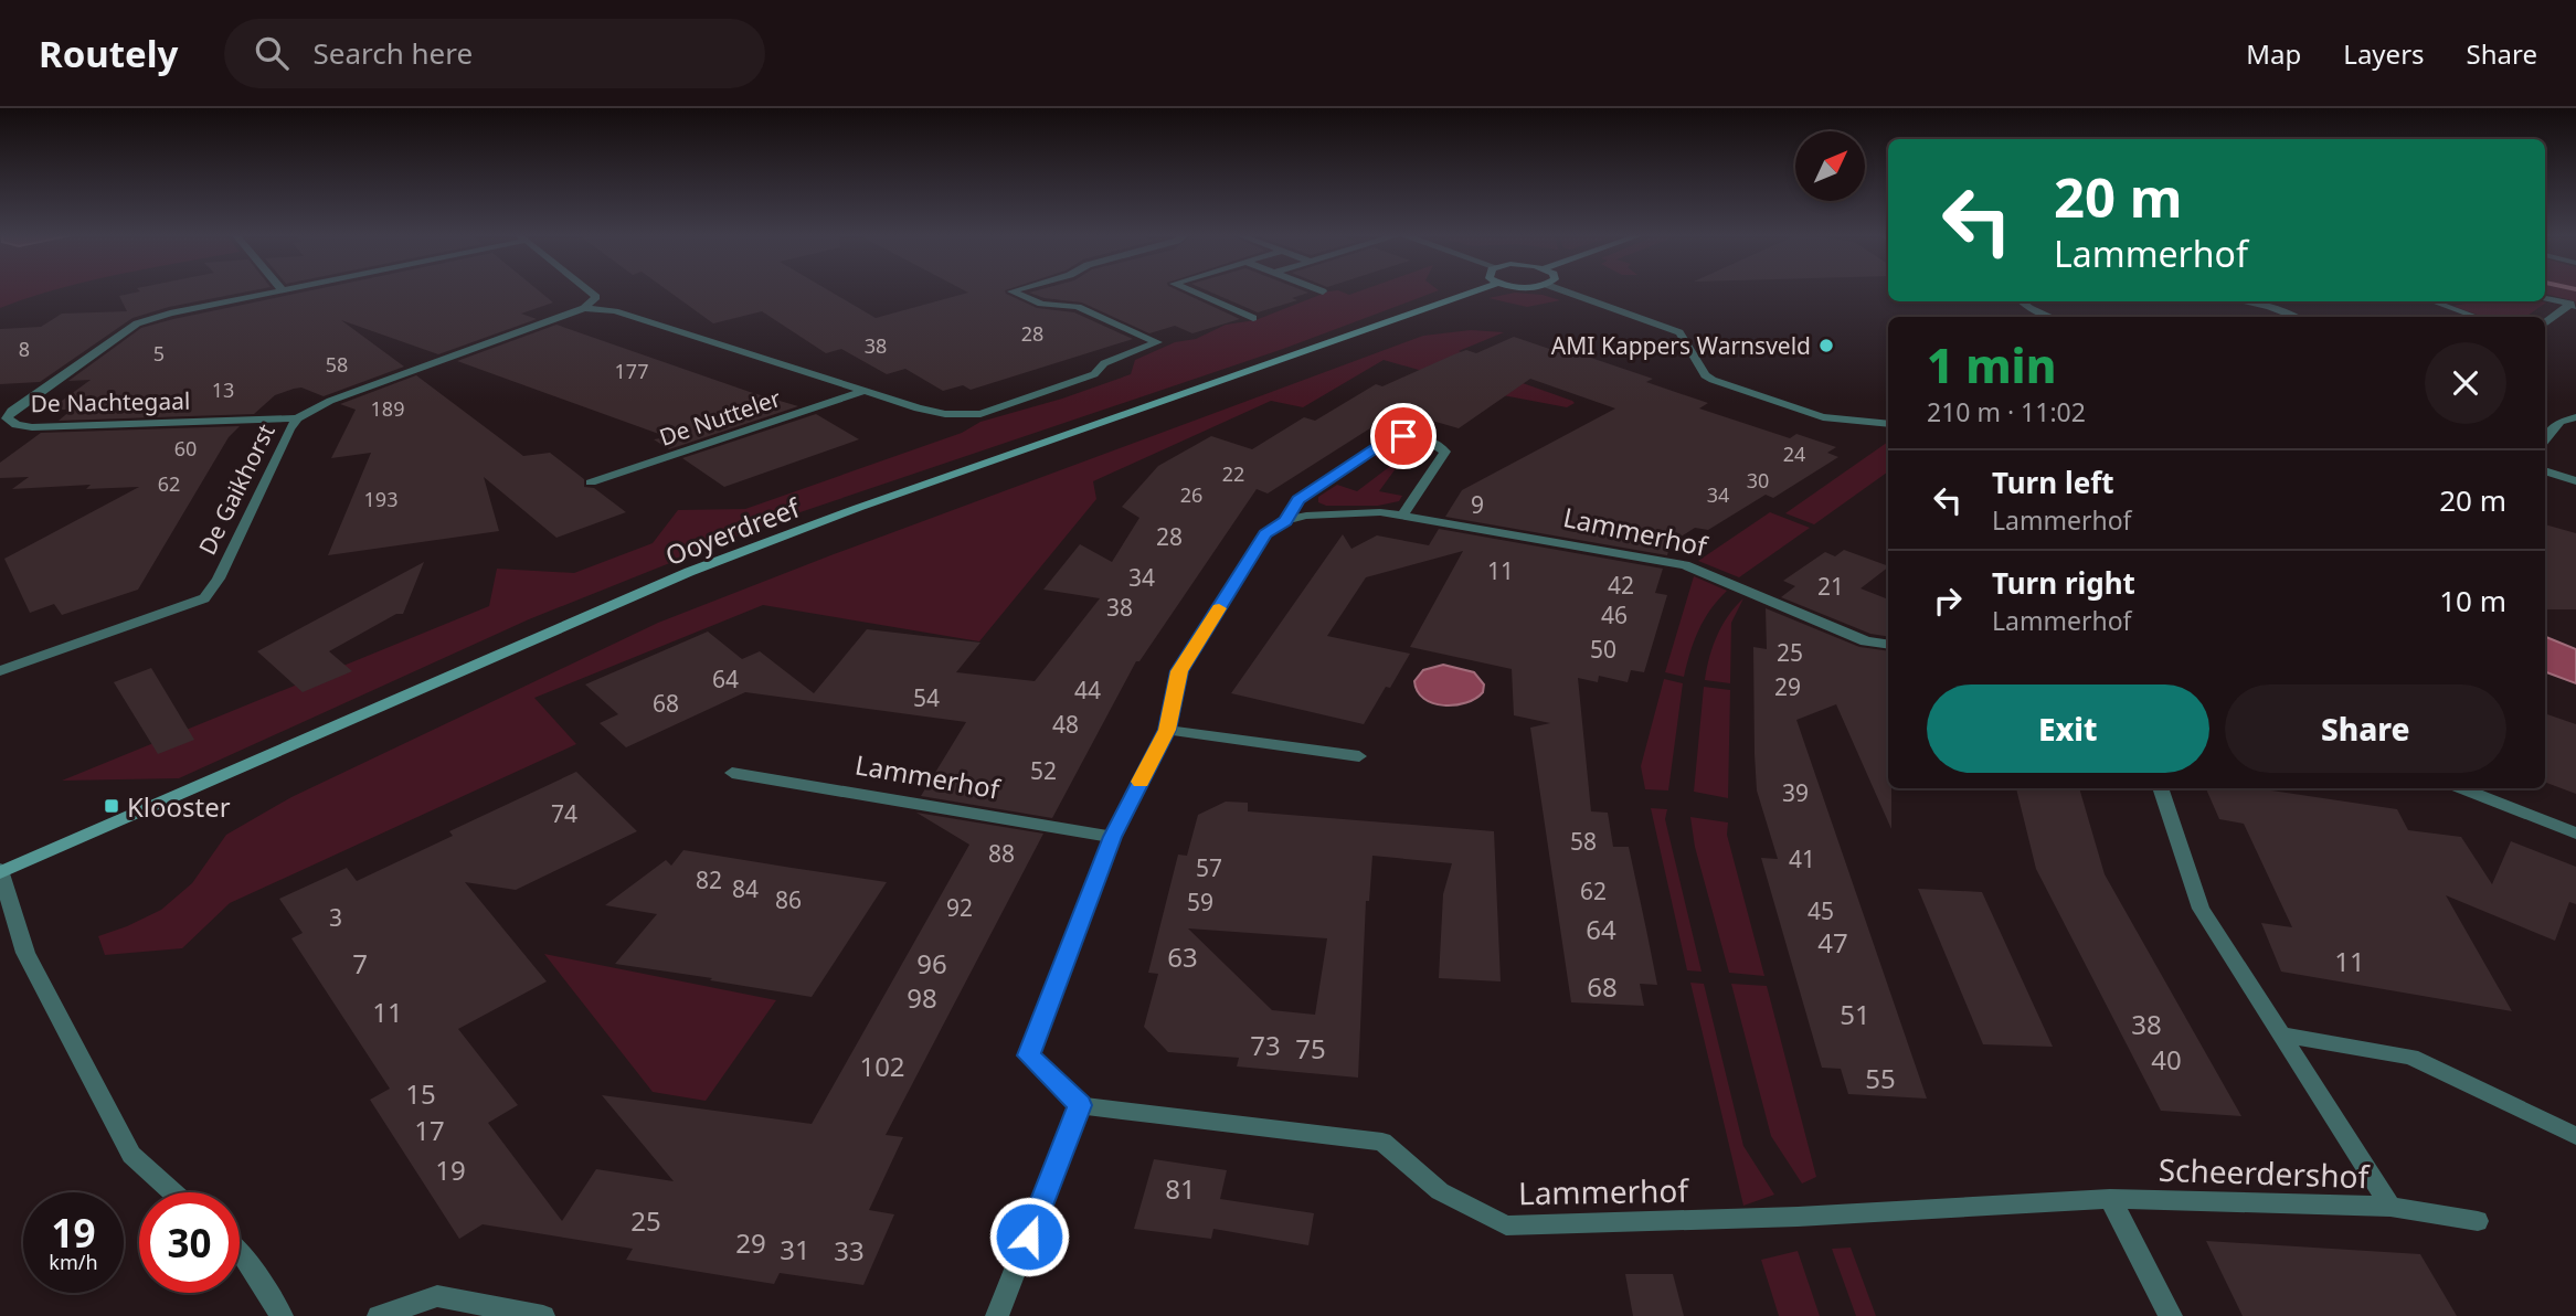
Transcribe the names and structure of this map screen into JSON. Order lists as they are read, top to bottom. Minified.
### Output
{"streets":{"street":["De Nachtegaal","De Nutteler","De Gaikhorst","Ooyerdreef","Lammerhof","Scheerdershof"]},"crossings":[["De Nachtegaal","De Gaikhorst"],["De Nutteler","De Gaikhorst"],["Lammerhof","Scheerdershof"]],"places":{"other":["AMI Kappers Warnsveld"],"transit":["Klooster"]},"house_numbers":["28","38","8","5","58","177","13","189","60","24","22","30","62","26","34","193","9","28","11","34","42","21","38","46","50","25","64","29","44","54","68","48","52","39","74","58","88","41","57","82","84","62","86","59","92","45","3","64","47","63","11","7","96","68","98","11","51","38","73","75","40","102","55","15","17","19","81","25","29","31","33"],"north":"top right","page":{"header":"Routely","search":"Search here","nav":["Map","Layers","Share"],"turn":["20 m","Lammerhof"],"heading":["1 min","210 m · 11:02"],"list":[{"name":"Turn left","note":"Lammerhof","value":"20 m"},{"name":"Turn right","note":"Lammerhof","value":"10 m"}],"buttons":["Exit","Share"],"speed":"19 km/h","limit":"30"}}
